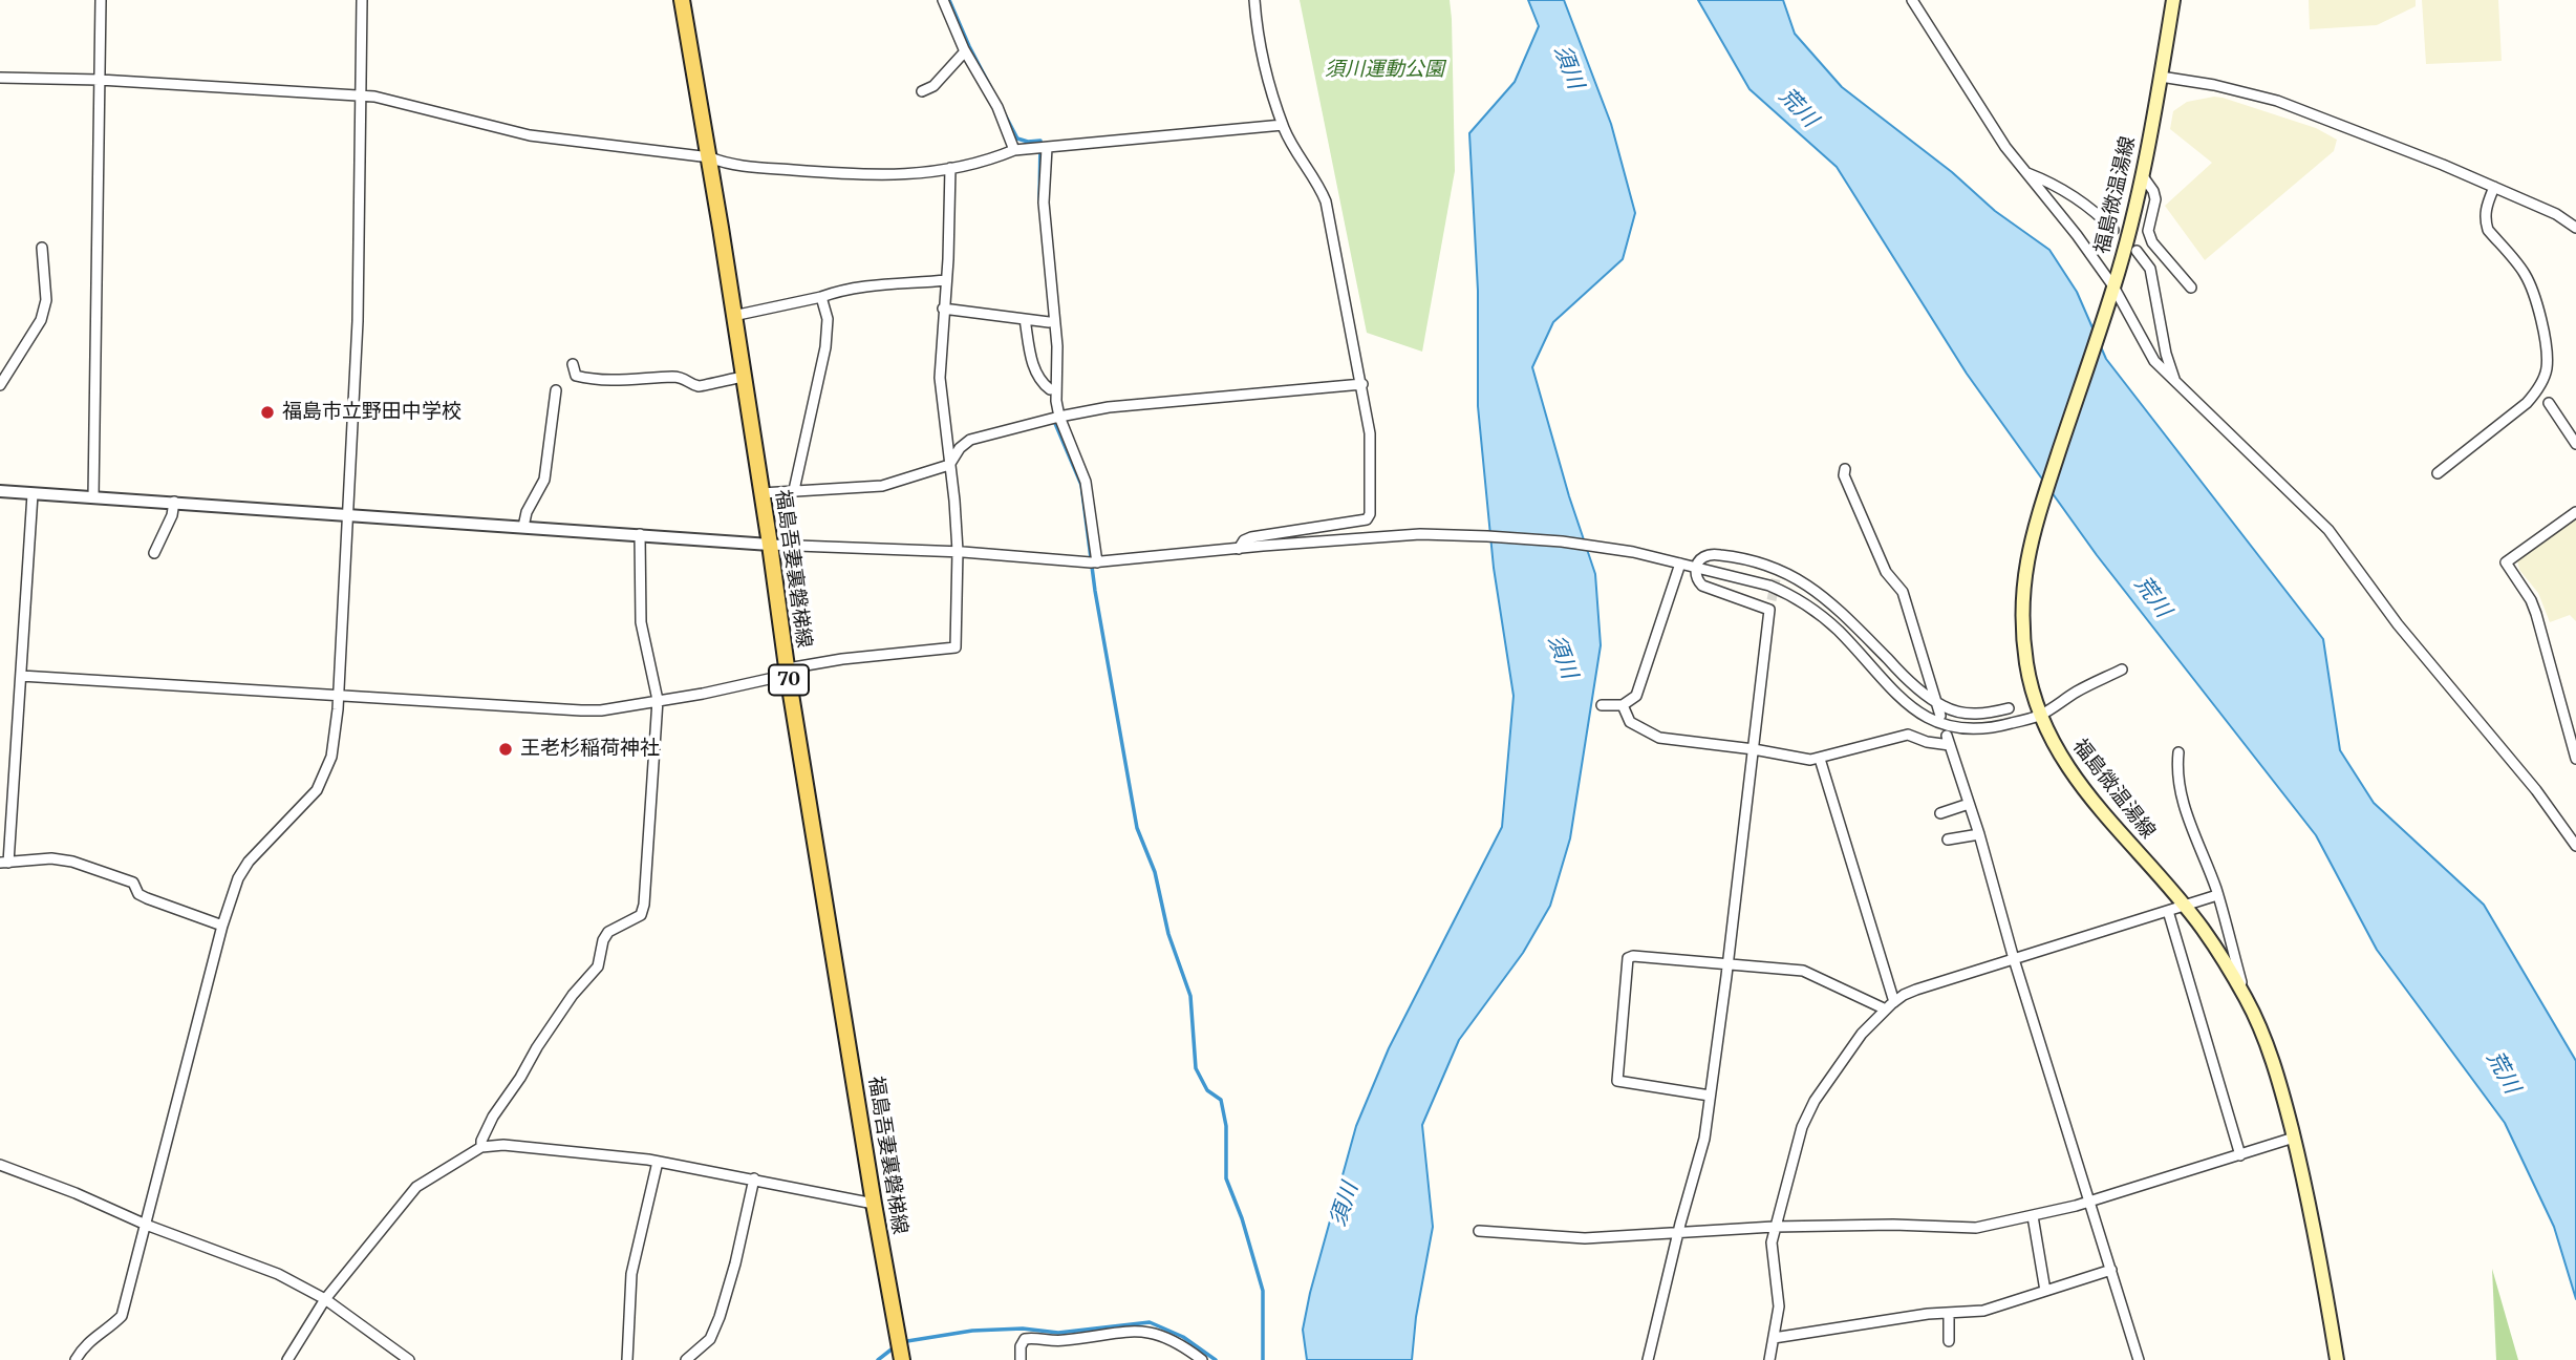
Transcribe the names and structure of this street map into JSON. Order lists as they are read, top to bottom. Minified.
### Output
{"streets":{"main road":["福島微温湯線","福島吾妻裏磐梯線","70"]},"water":["須川","荒川"],"parks":["須川運動公園"],"places":["福島市立野田中学校","王老杉稲荷神社"]}
